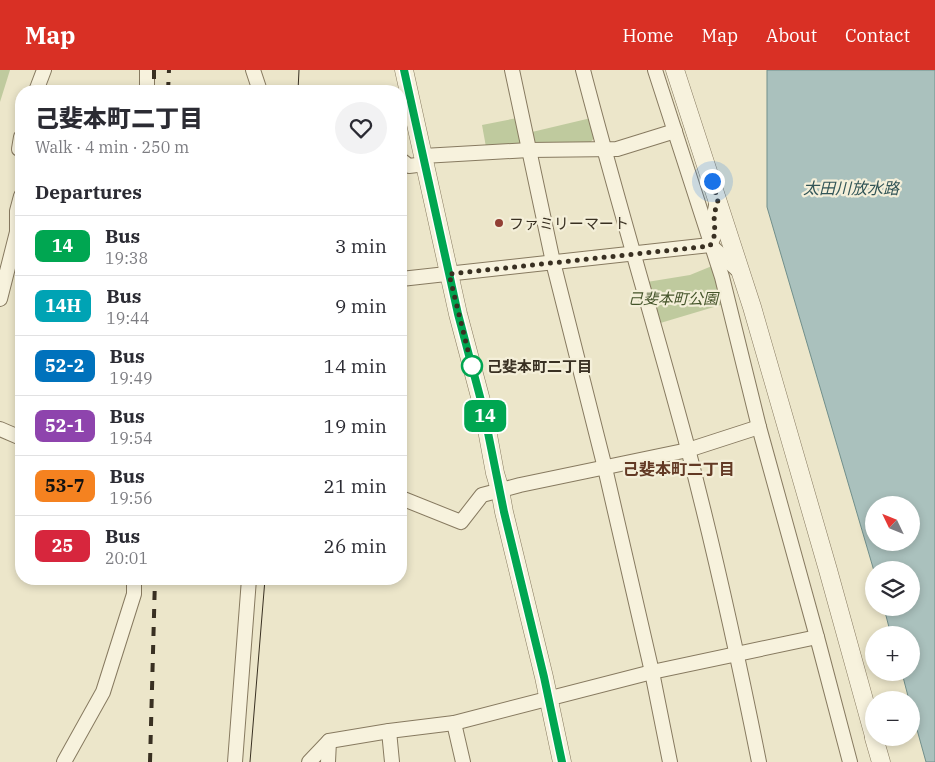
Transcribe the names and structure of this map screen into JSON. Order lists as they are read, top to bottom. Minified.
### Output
{"districts":["己斐本町二丁目"],"water":["太田川放水路"],"parks":["己斐本町公園"],"places":["ファミリーマート","己斐本町二丁目"],"lines":["bus line 14"],"north":"top left","page":{"header":"Map","nav":["Home","Map","About","Contact"],"on_map":"14","heading":[["己斐本町二丁目","Walk · 4 min · 250 m"],"Departures"],"list":[{"mark":"14","name":"Bus","note":"19:38","value":"3 min"},{"mark":"14H","name":"Bus","note":"19:44","value":"9 min"},{"mark":"52-2","name":"Bus","note":"19:49","value":"14 min"},{"mark":"52-1","name":"Bus","note":"19:54","value":"19 min"},{"mark":"53-7","name":"Bus","note":"19:56","value":"21 min"},{"mark":"25","name":"Bus","note":"20:01","value":"26 min"}],"map_buttons":["+","−"]}}
